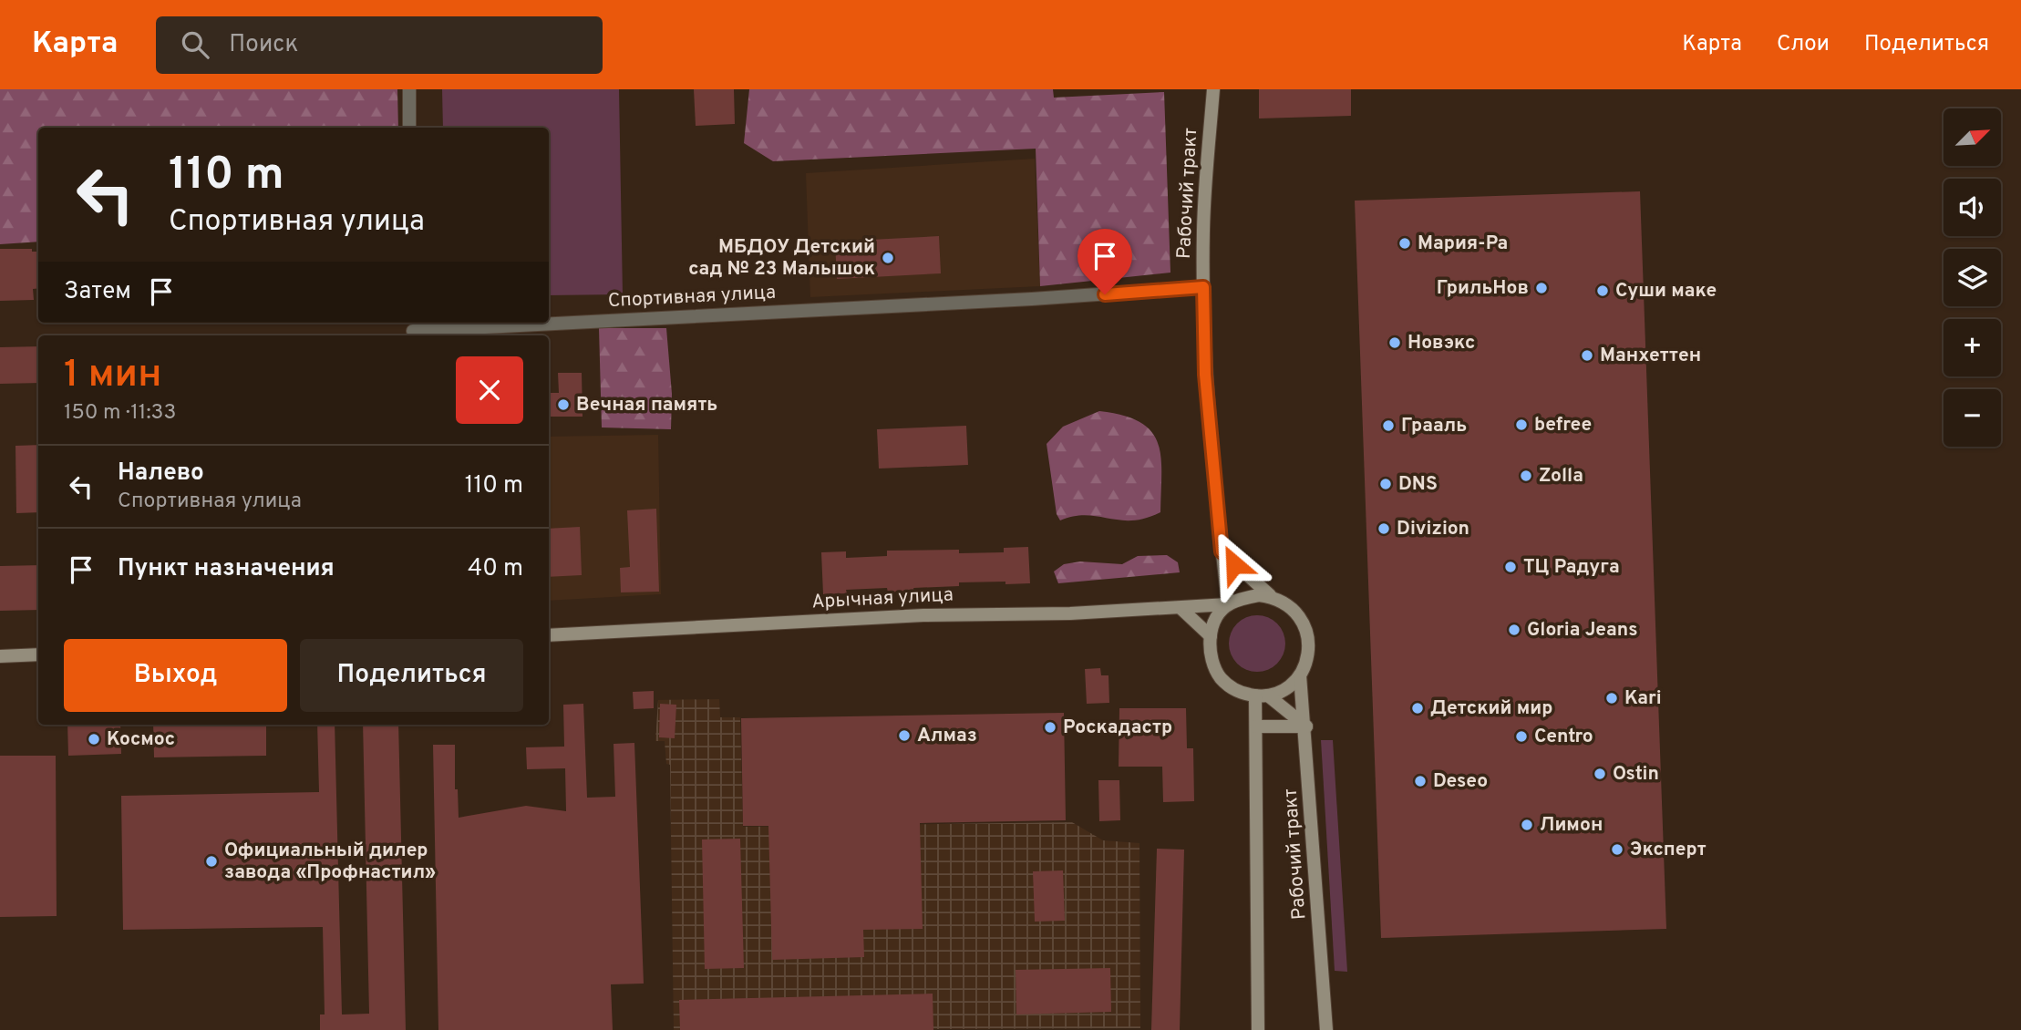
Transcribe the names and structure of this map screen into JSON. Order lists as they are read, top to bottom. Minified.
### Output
{"streets":{"main road":["Рабочий тракт","Арычная улица"],"street":["Спортивная улица"]},"crossings":[["Рабочий тракт","Спортивная улица"],["Рабочий тракт","Арычная улица"]],"places":["Мария-Ра","МБДОУ Детский сад № 23 Малышок","ГрильНов","Суши маке","Новэкс","Манхеттен","Вечная память","befree","Грааль","Zolla","DNS","Divizion","ТЦ Радуга","Gloria Jeans","Kari","Детский мир","Роскадастр","Алмаз","Centro","Космос","Ostin","Deseo","Лимон","Эксперт","Официальный дилер завода «Профнастил»"],"north":"top right","page":{"header":"Карта","search":"Поиск","nav":["Карта","Слои","Поделиться"],"map_buttons":["+","−"],"turn":["110 m","Спортивная улица"],"then":"Затем","heading":["1 мин","150 m · 11:33"],"list":[{"name":"Налево","note":"Спортивная улица","value":"110 m"},{"name":"Пункт назначения","value":"40 m"}],"buttons":["Выход","Поделиться"]}}
